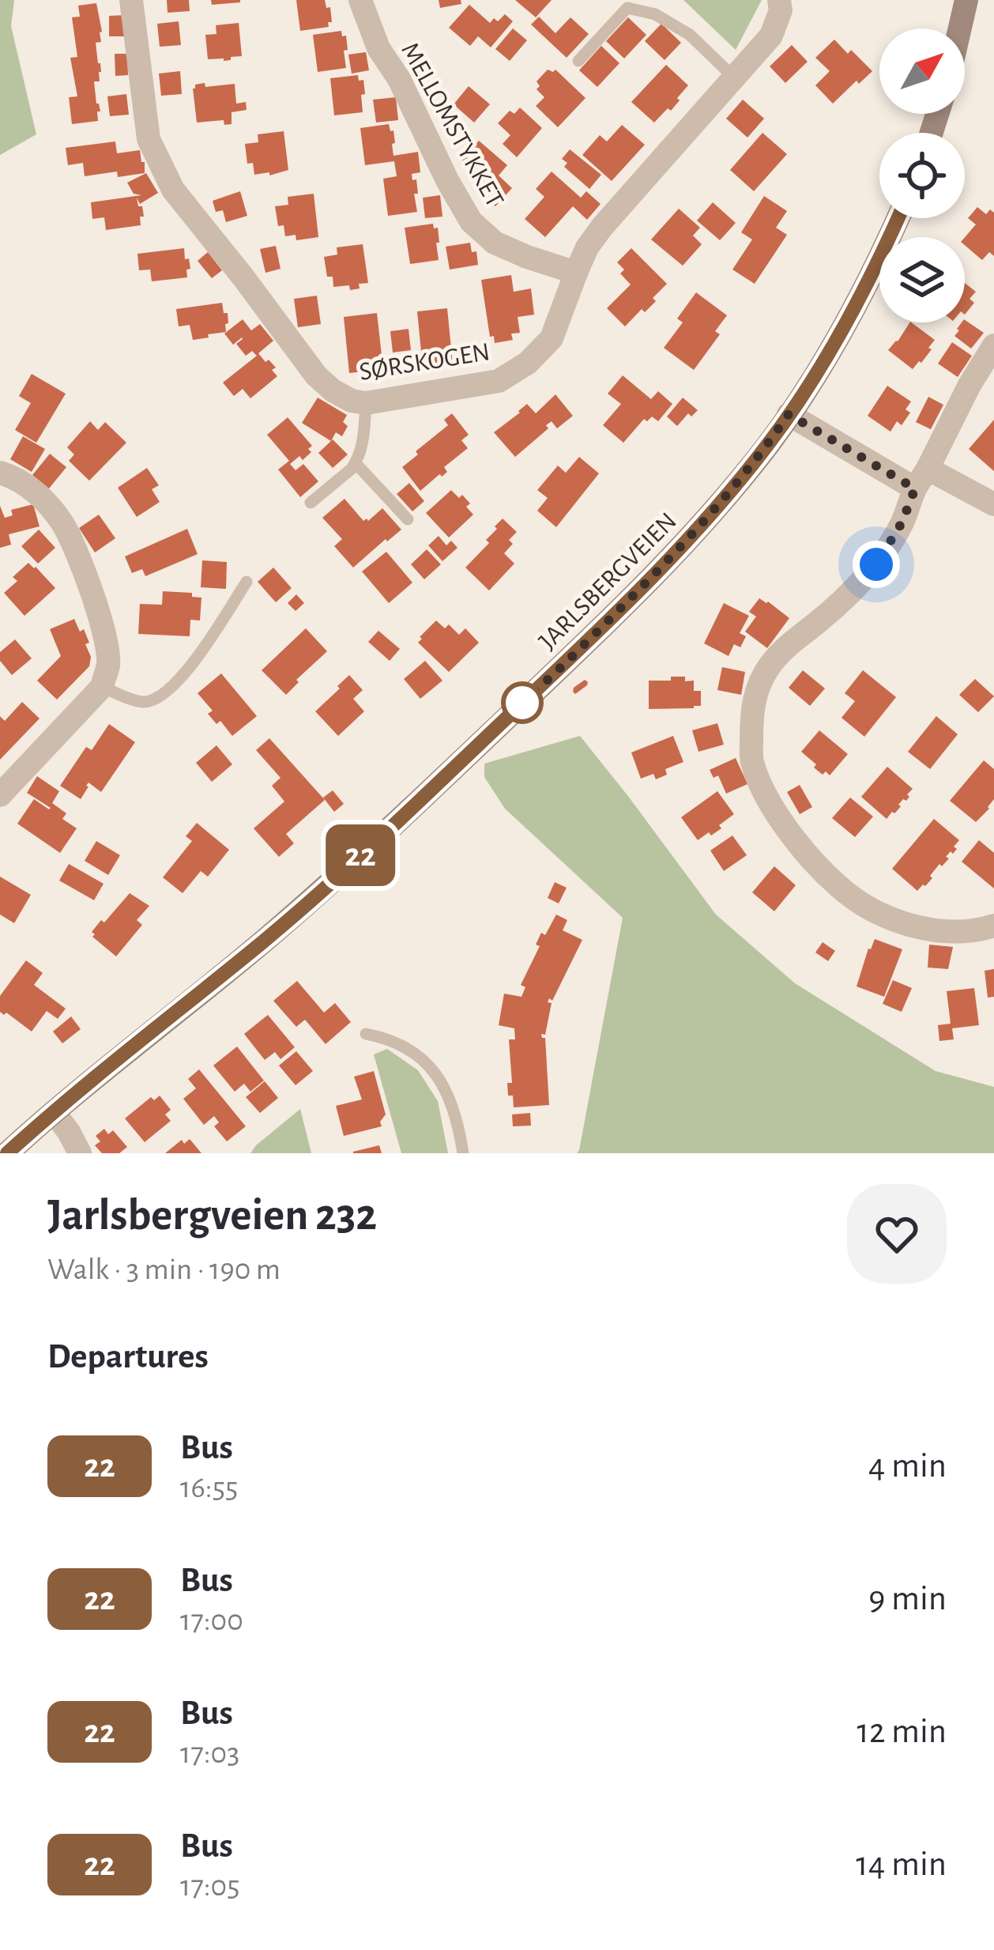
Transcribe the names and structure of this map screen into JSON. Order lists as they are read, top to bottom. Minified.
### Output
{"streets":{"main road":["JARLSBERGVEIEN"],"street":["MELLOMSTYKKET","SØRSKOGEN"]},"crossings":[["MELLOMSTYKKET","SØRSKOGEN"]],"lines":["bus line 22"],"north":"top right","page":{"on_map":"22","heading":[["Jarlsbergveien 232","Walk · 3 min · 190 m"],"Departures"],"list":[{"mark":"22","name":"Bus","note":"16:55","value":"4 min"},{"mark":"22","name":"Bus","note":"17:00","value":"9 min"},{"mark":"22","name":"Bus","note":"17:03","value":"12 min"},{"mark":"22","name":"Bus","note":"17:05","value":"14 min"}]}}
